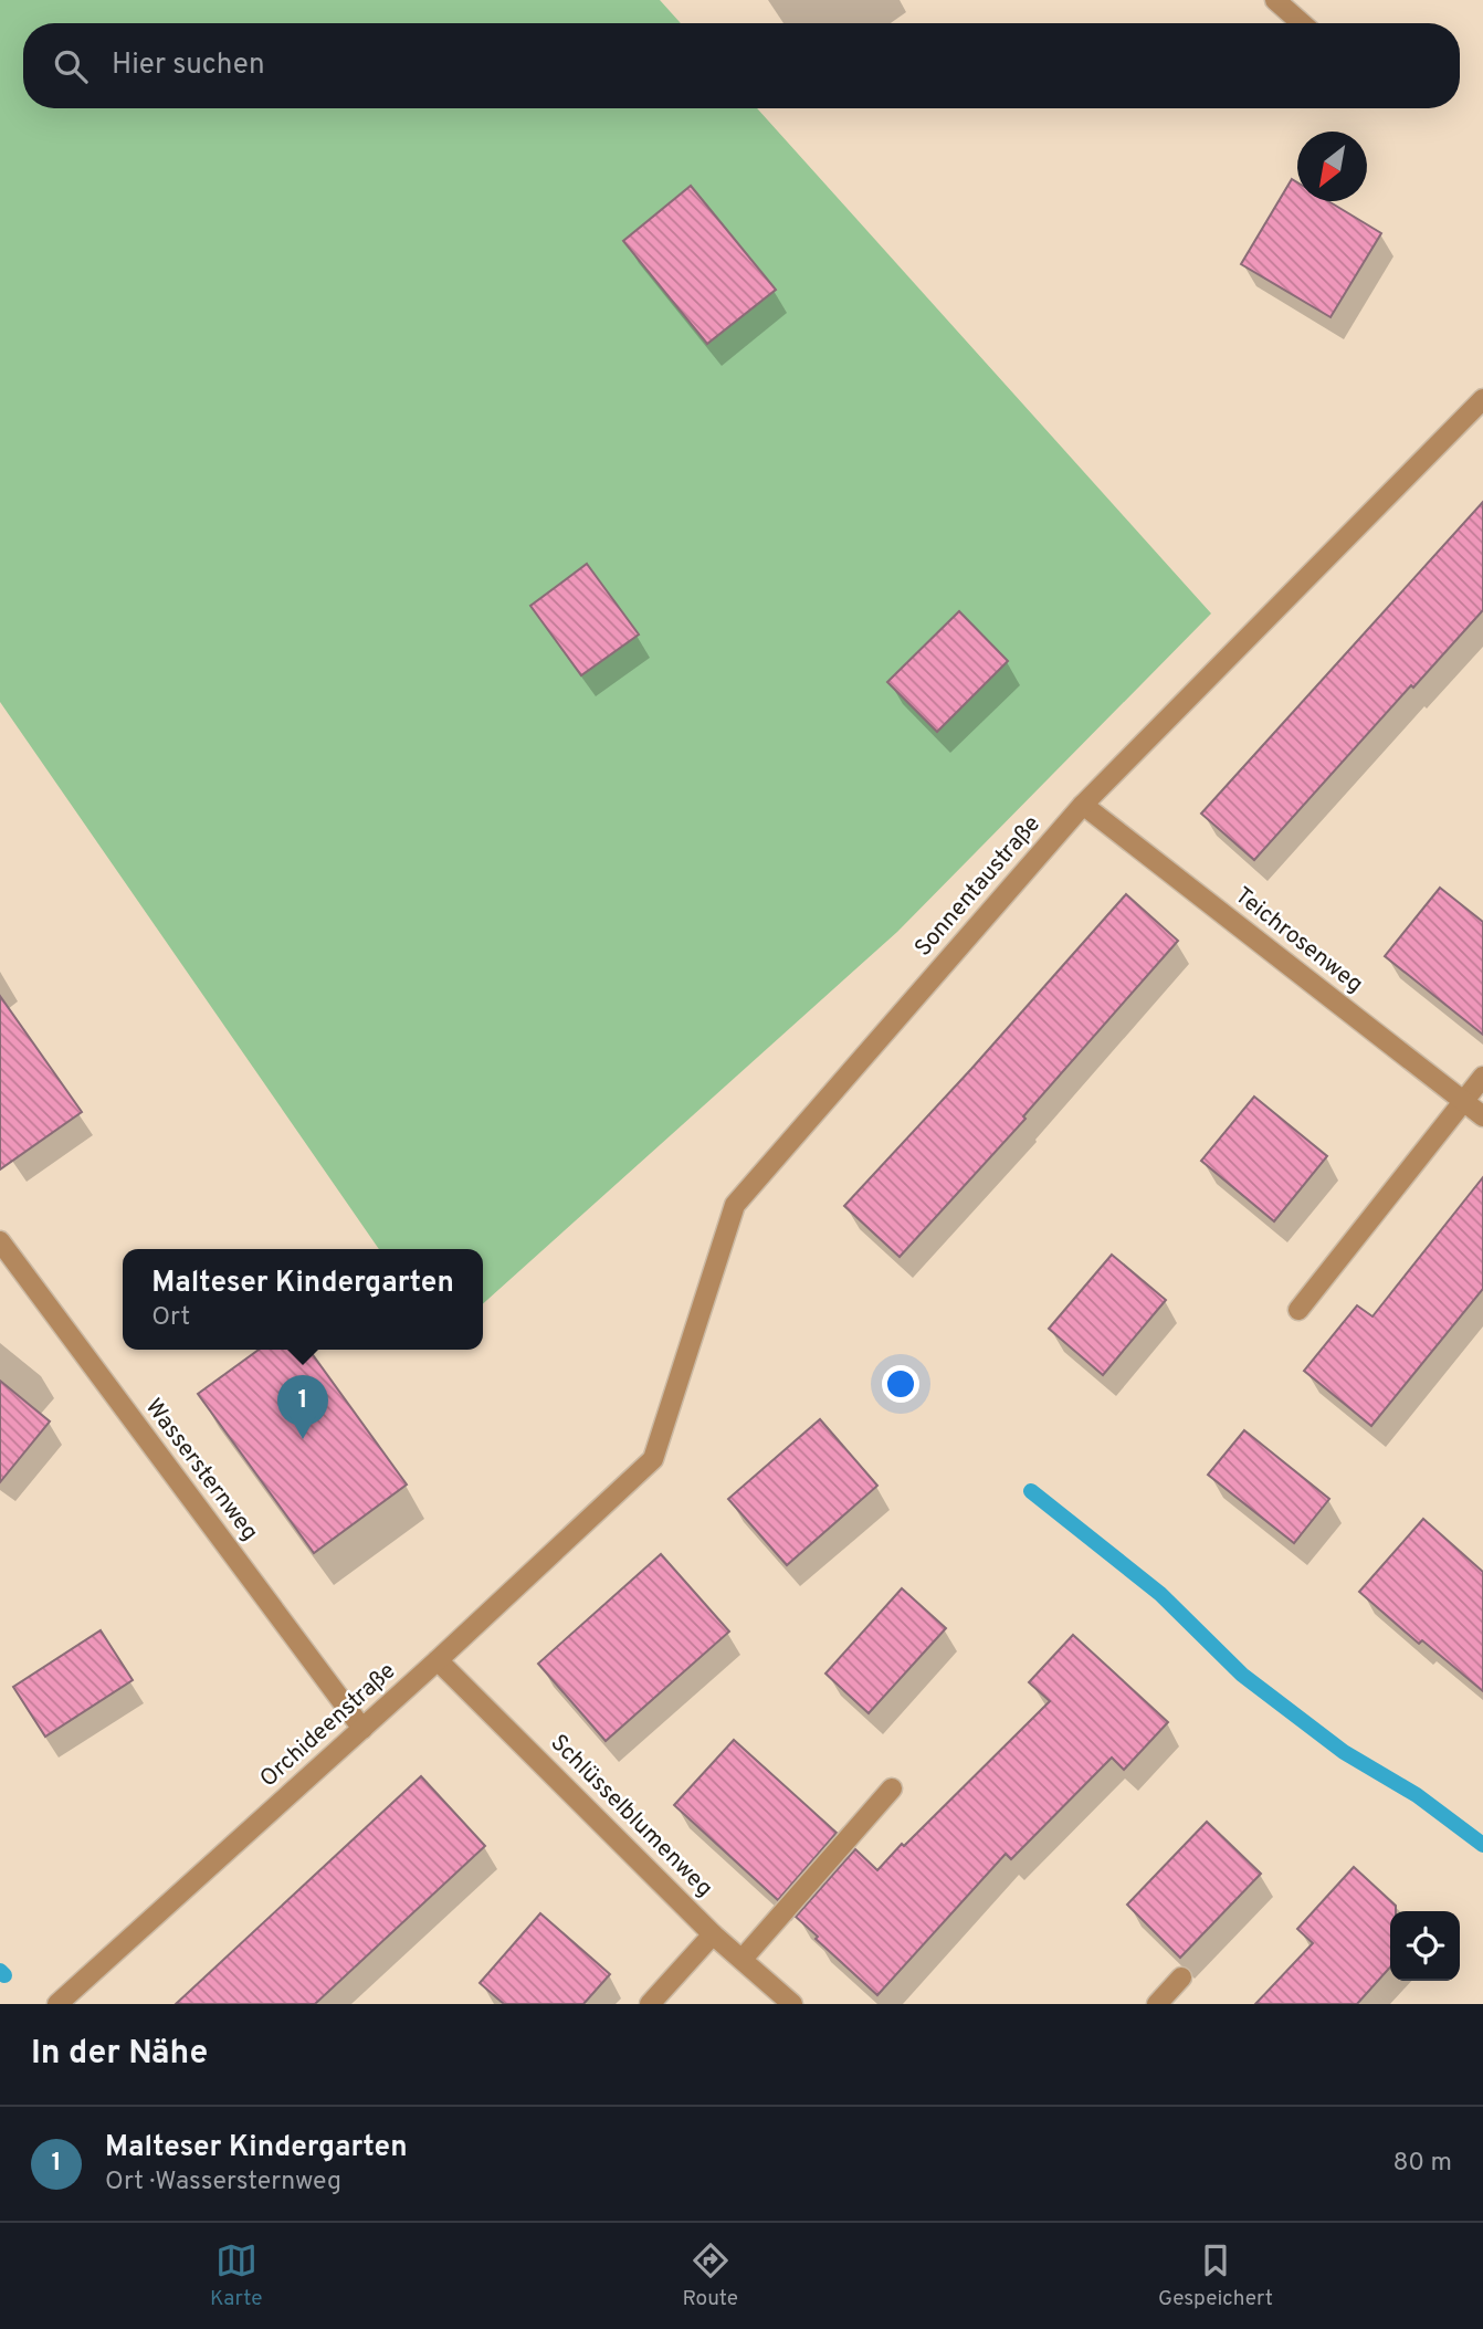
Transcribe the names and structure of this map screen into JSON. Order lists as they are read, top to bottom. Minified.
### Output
{"streets":{"street":["Sonnentaustraße","Teichrosenweg","Wassersternweg","Orchideenstraße","Schlüsselblumenweg"]},"crossings":[["Sonnentaustraße","Teichrosenweg"],["Sonnentaustraße","Orchideenstraße"],["Wassersternweg","Orchideenstraße"],["Orchideenstraße","Schlüsselblumenweg"]],"north":"bottom left","page":{"search":"Hier suchen","popup":["Malteser Kindergarten","Ort"],"pins":"1","heading":"In der Nähe","list":[{"mark":"1","name":"Malteser Kindergarten","note":"Ort · Wassersternweg","value":"80 m"}],"nav":["Karte","Route","Gespeichert"]}}
